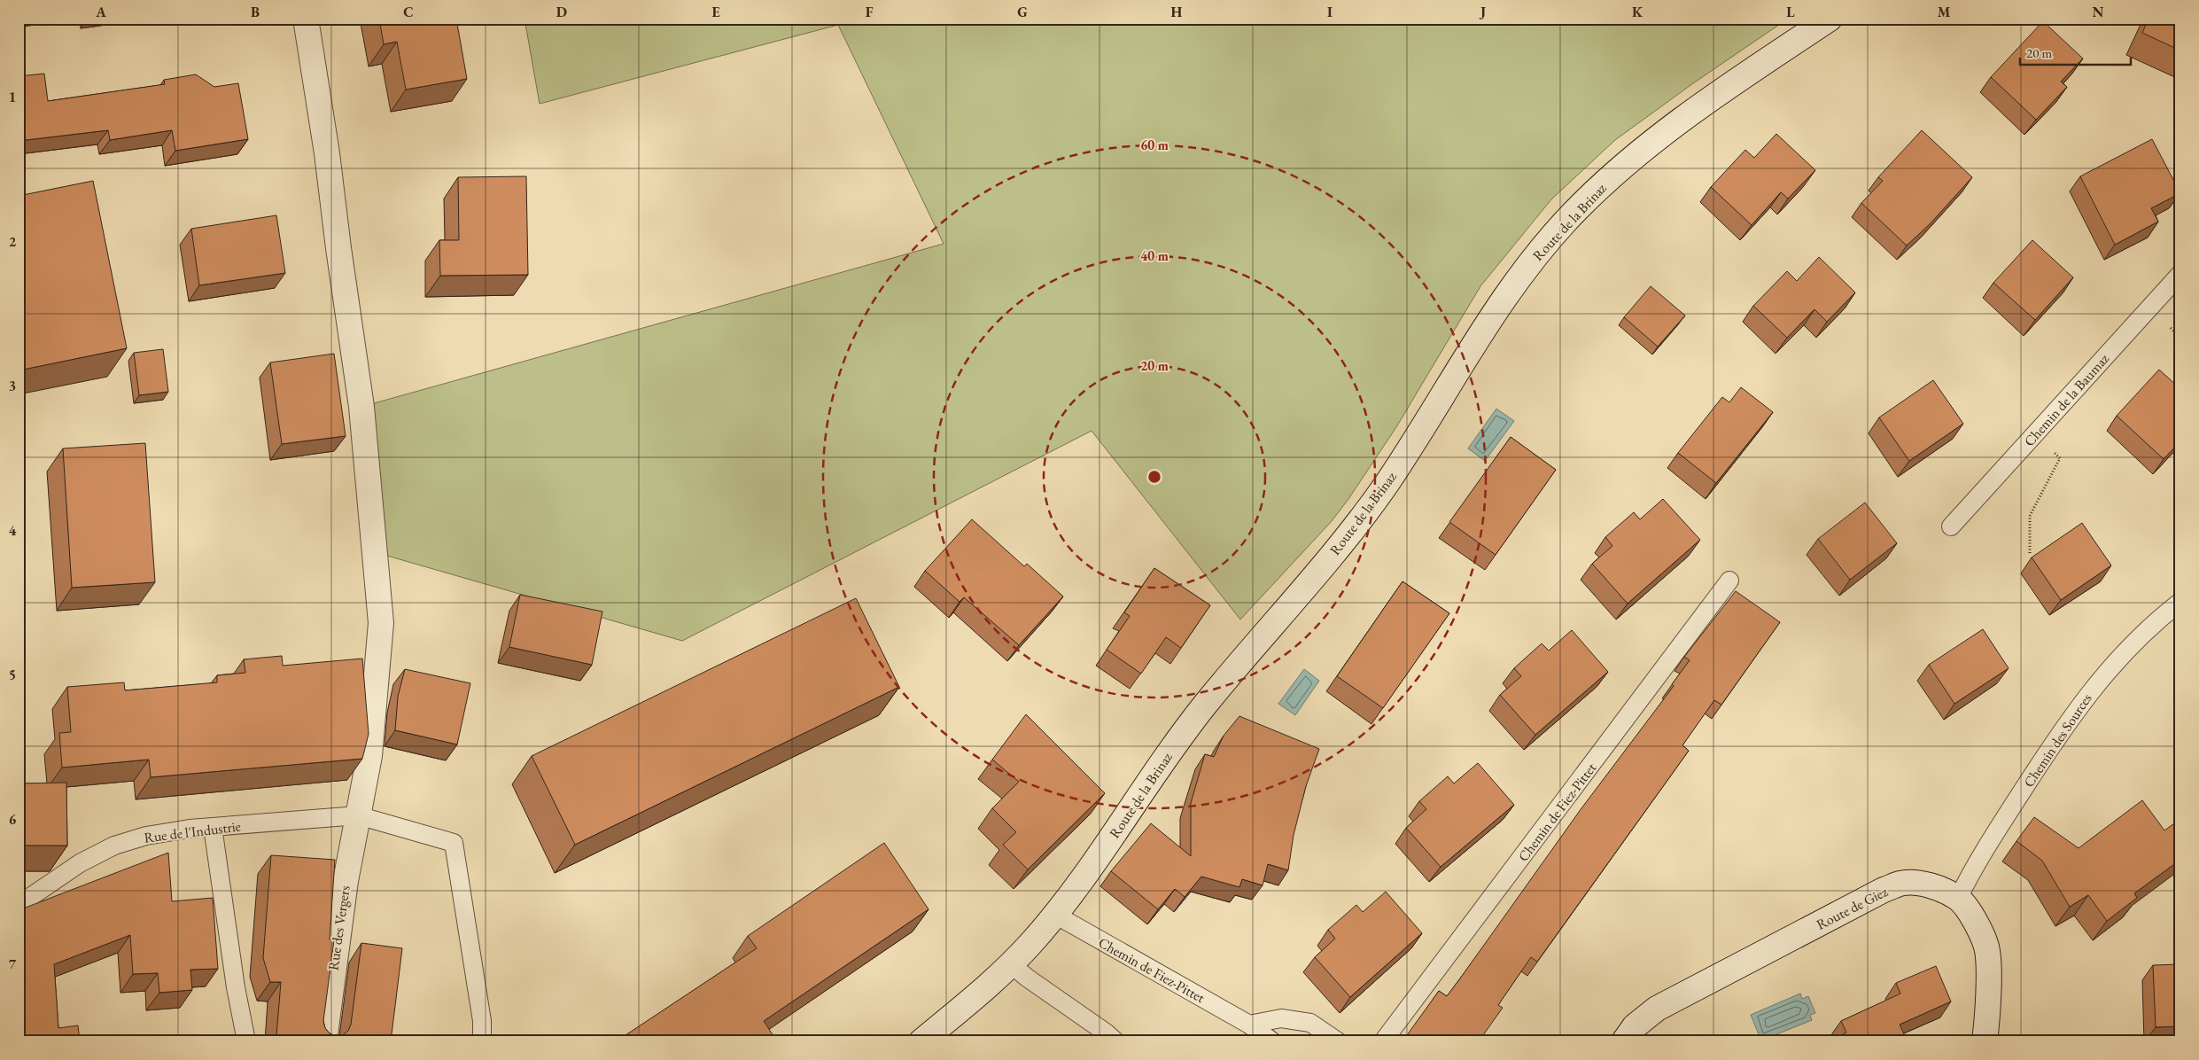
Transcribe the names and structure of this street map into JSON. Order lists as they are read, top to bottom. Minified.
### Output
{"streets":{"street":["Route de la Brinaz","Route de Giez","Rue des Vergers"],"lane":["Chemin de la Baumaz","Chemin des Sources","Chemin de Fiez-Pittet","Rue de l'Industrie"]},"crossings":[["Route de la Brinaz","Chemin de Fiez-Pittet"],["Chemin des Sources","Route de Giez"],["Rue de l'Industrie","Rue des Vergers"]],"scale_bar":"20 m","grid":{"columns":["A","B","C","D","E","F","G","H","I","J","K","L","M","N"],"rows":["1","2","3","4","5","6","7"]},"rings":["60 m","40 m","20 m"]}
